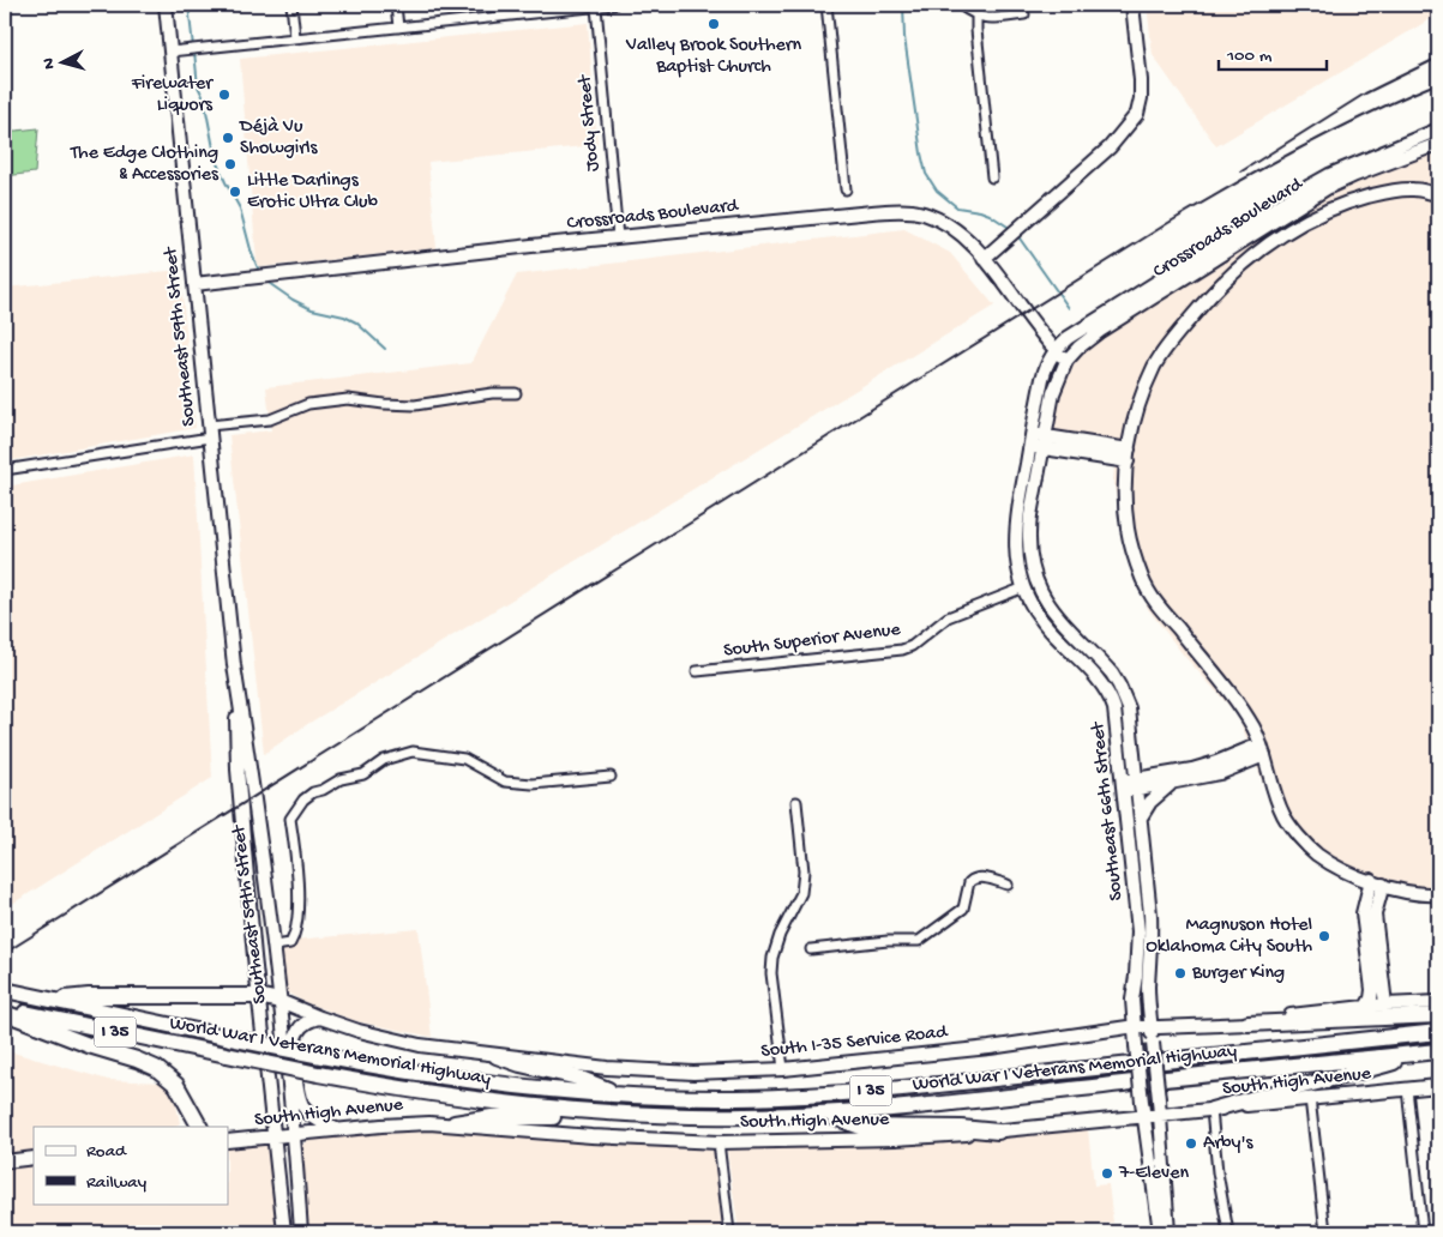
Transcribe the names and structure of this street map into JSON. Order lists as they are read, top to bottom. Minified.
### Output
{"streets":{"highway":["I 35","World War I Veterans Memorial Highway"],"main road":["Crossroads Boulevard","Southeast 59th Street","Southeast 66th Street","South I-35 Service Road","South High Avenue"],"street":["Jody Street","South Superior Avenue"]},"crossings":[["Jody Street","Crossroads Boulevard"],["Crossroads Boulevard","Southeast 59th Street"],["Crossroads Boulevard","Southeast 66th Street"],["Southeast 59th Street","South I-35 Service Road"],["Southeast 59th Street","South High Avenue"],["South Superior Avenue","Southeast 66th Street"],["Southeast 66th Street","South I-35 Service Road"],["Southeast 66th Street","South High Avenue"]],"places":["Valley Brook Southern Baptist Church","Firewater Liquors","Déjà Vu Showgirls","The Edge Clothing & Accessories","Little Darlings Erotic Ultra Club","Magnuson Hotel Oklahoma City South","Burger King","Arby's","7-Eleven"],"legend":["Road","Railway"],"scale_bar":"100 m","north":"left"}
